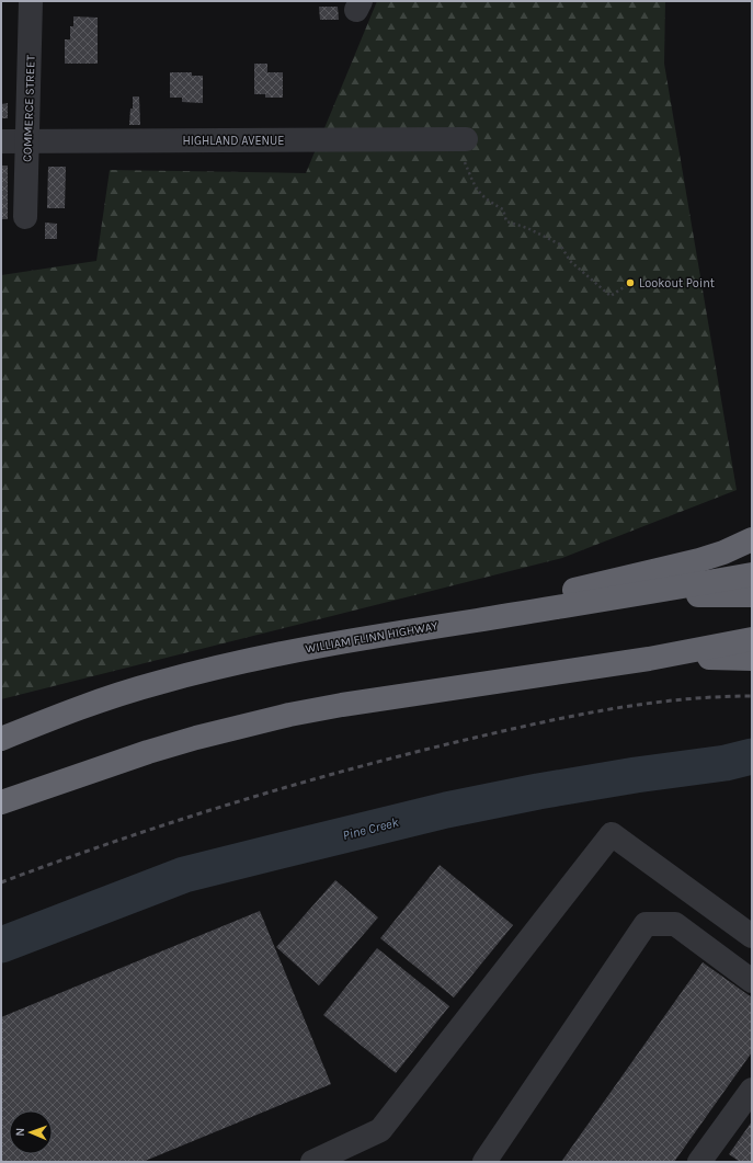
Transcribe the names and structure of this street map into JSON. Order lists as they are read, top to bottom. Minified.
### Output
{"streets":{"highway":["WILLIAM FLINN HIGHWAY"],"street":["COMMERCE STREET","HIGHLAND AVENUE"]},"crossings":[["COMMERCE STREET","HIGHLAND AVENUE"]],"water":["Pine Creek"],"places":["Lookout Point"],"north":"left"}
